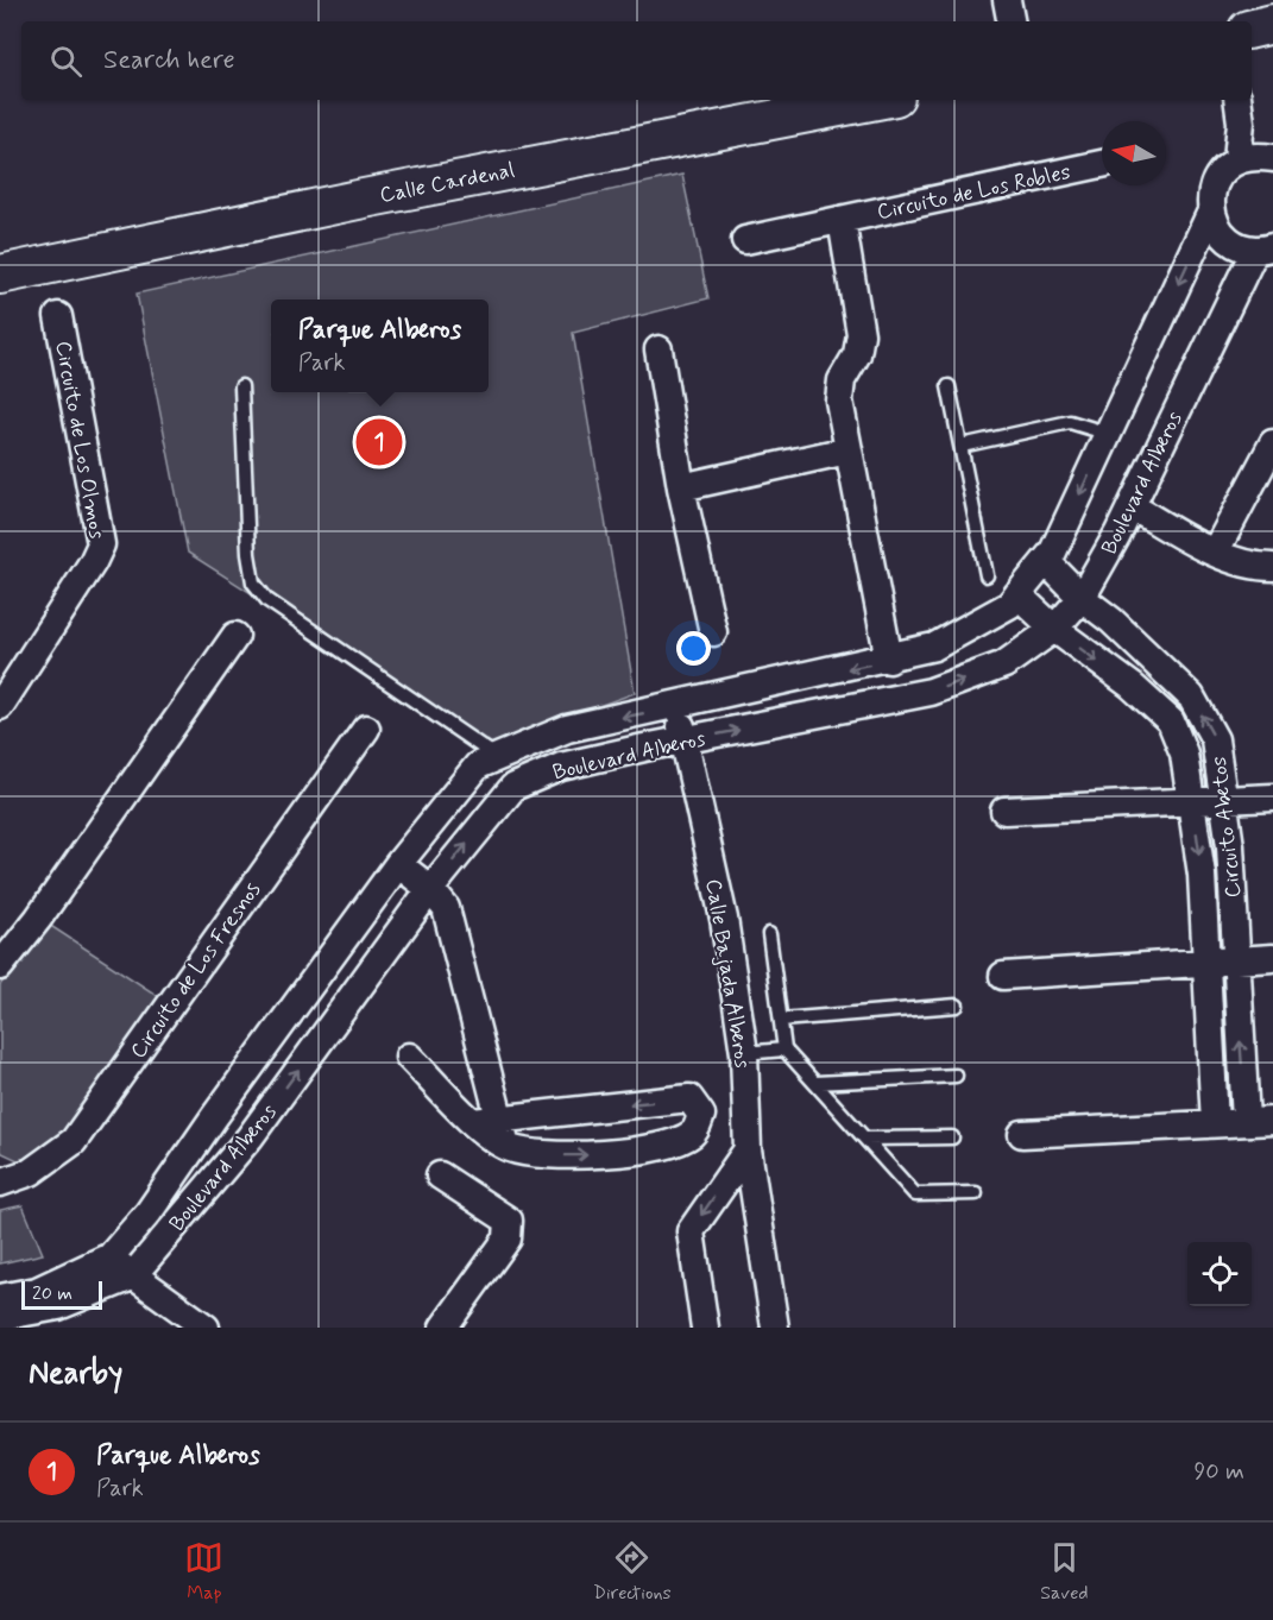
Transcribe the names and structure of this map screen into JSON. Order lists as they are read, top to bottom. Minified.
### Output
{"streets":{"street":["Calle Cardenal","Circuito de Los Robles","Circuito de Los Olmos","Boulevard Alberos","Circuito Abetos","Circuito de Los Fresnos","Calle Bajada Alberos"]},"crossings":[["Boulevard Alberos","Circuito Abetos"],["Boulevard Alberos","Calle Bajada Alberos"]],"scale_bar":"20 m","north":"left","page":{"search":"Search here","popup":["Parque Alberos","Park"],"pins":"1","scale":"20 m","heading":"Nearby","list":[{"mark":"1","name":"Parque Alberos","note":"Park","value":"90 m"}],"nav":["Map","Directions","Saved"]}}
